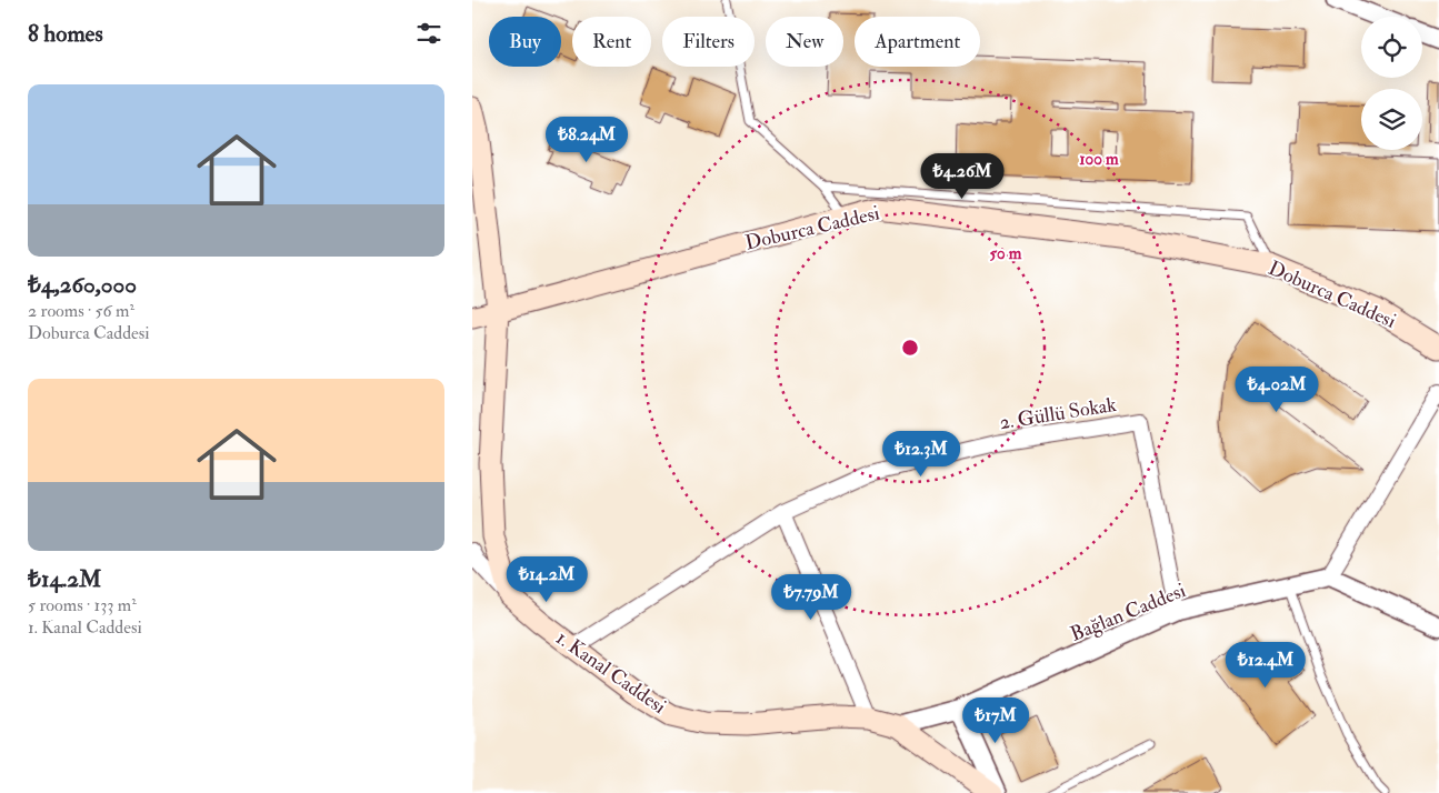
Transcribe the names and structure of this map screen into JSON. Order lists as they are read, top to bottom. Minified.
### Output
{"streets":{"main road":["Doburca Caddesi","1. Kanal Caddesi"],"street":["2. Güllü Sokak","Bağlan Caddesi"]},"crossings":[["2. Güllü Sokak","Bağlan Caddesi"],["2. Güllü Sokak","1. Kanal Caddesi"],["Bağlan Caddesi","1. Kanal Caddesi"]],"page":{"heading":"8 homes","chip":["Buy","Rent","Filters","New","Apartment"],"list":[{"name":"₺4,260,000","note":"2 rooms · 56 m² · Doburca Caddesi"},{"name":"₺14.2M","note":"5 rooms · 133 m² · 1. Kanal Caddesi"}],"price":["₺8.24M","₺4.26M","₺4.02M","₺12.3M","₺14.2M","₺7.79M","₺12.4M","₺17M"]},"rings":["100 m","50 m"]}
